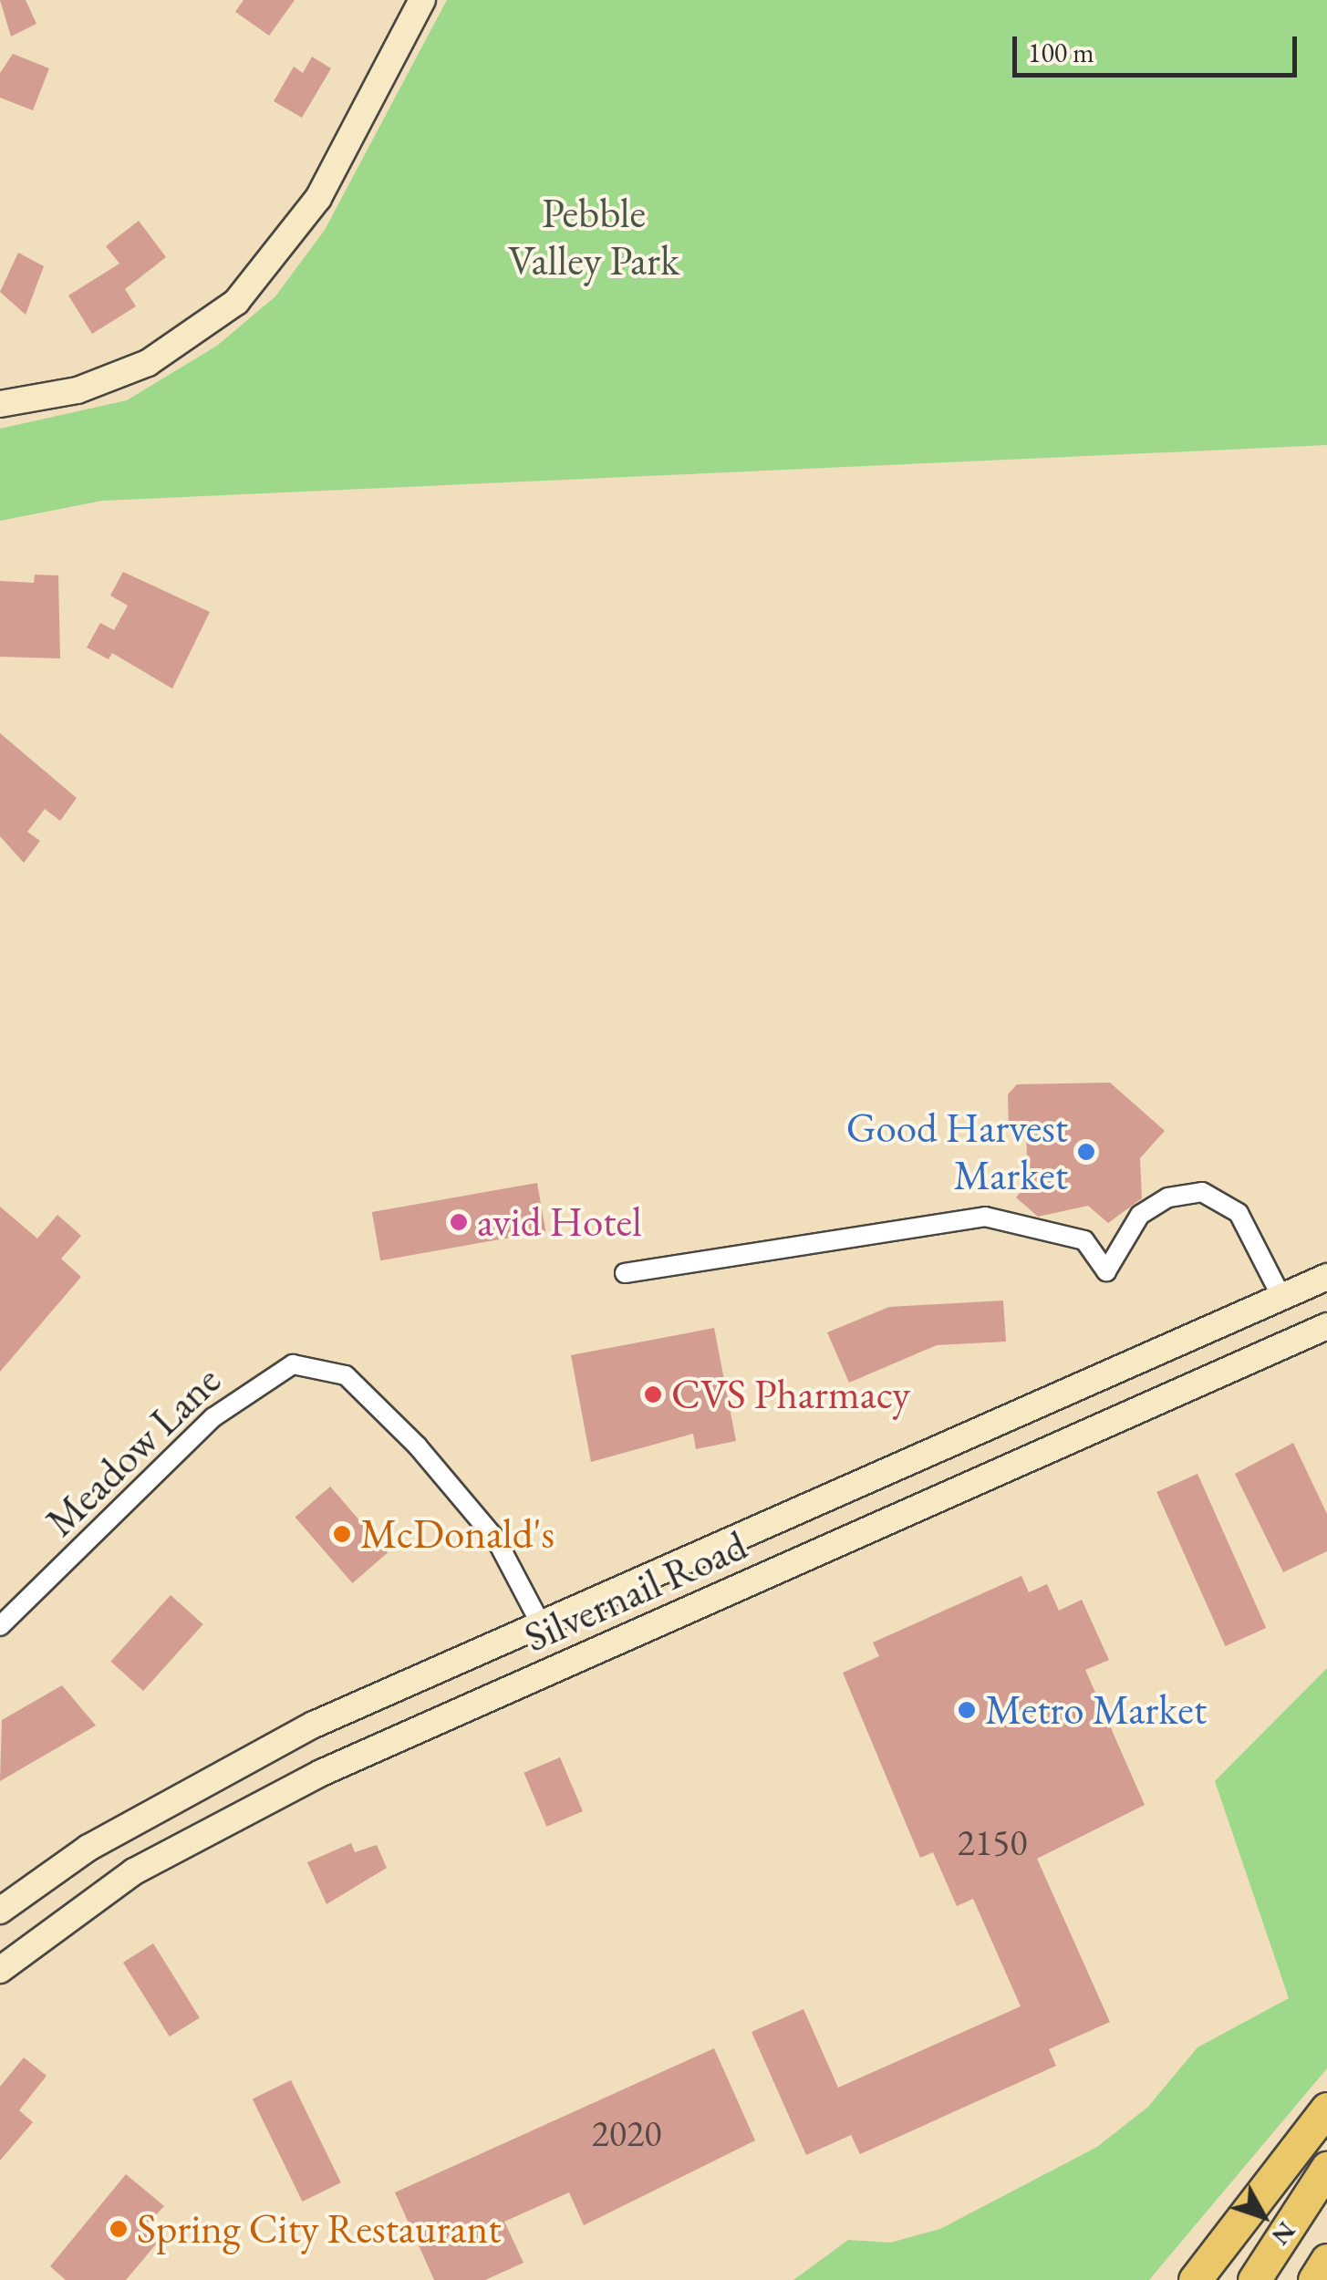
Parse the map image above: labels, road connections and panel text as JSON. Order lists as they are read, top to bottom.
{
  "streets": {
    "street": ["Meadow Lane", "Silvernail Road"]
  },
  "crossings": [
    ["Meadow Lane", "Silvernail Road"]
  ],
  "parks": ["Pebble Valley Park"],
  "places": [
    "Good Harvest Market",
    "avid Hotel",
    "CVS Pharmacy",
    "McDonald's",
    "Metro Market",
    "Spring City Restaurant"
  ],
  "house_numbers": ["2150", "2020"],
  "scale_bar": "100 m",
  "north": "bottom right"
}
